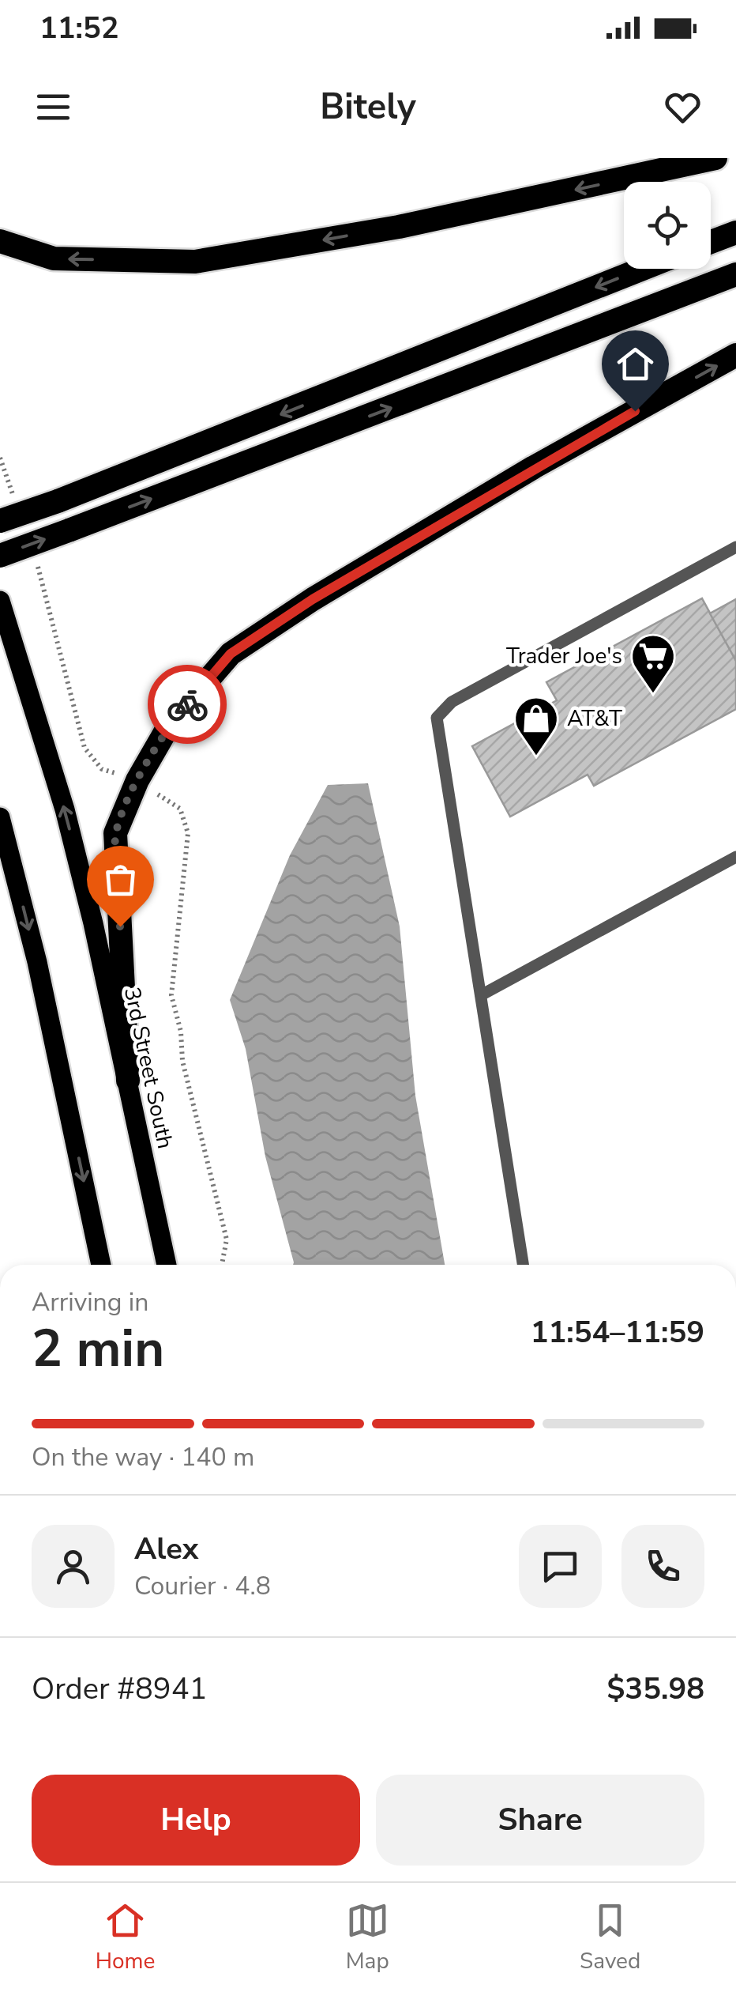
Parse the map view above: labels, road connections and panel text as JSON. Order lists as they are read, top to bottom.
{
  "streets": {
    "main road": ["3rd Street South"]
  },
  "places": {
    "supermarket": ["Trader Joe's"],
    "shop": ["AT&T"]
  },
  "page": {
    "status": "11:52",
    "header": "Bitely",
    "heading": ["2 min", "Arriving in", "11:54–11:59"],
    "panel": [
      "Alex",
      "Courier · 4.8",
      "Order #8941",
      "$35.98"
    ],
    "bar": "On the way · 140 m",
    "buttons": ["Help", "Share"],
    "tabs": ["Home", "Map", "Saved"]
  }
}
